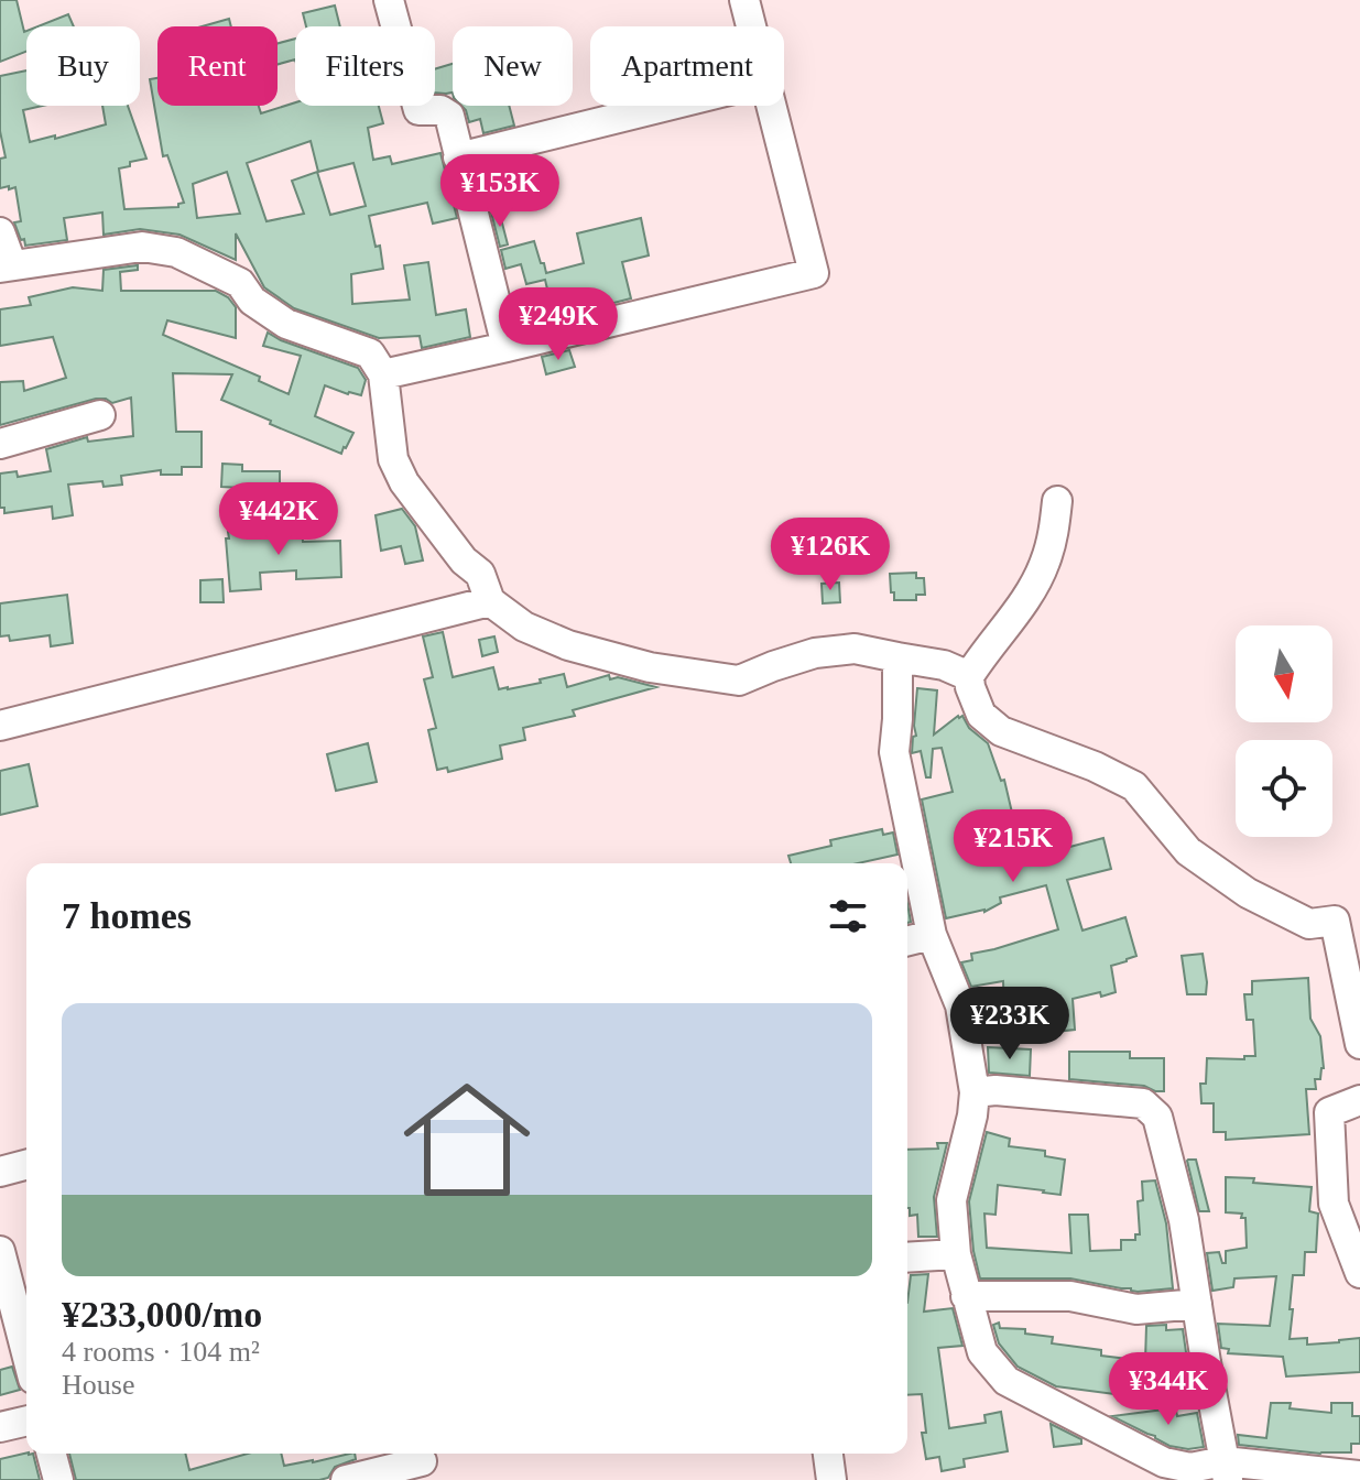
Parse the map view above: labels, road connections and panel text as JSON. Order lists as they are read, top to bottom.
{
  "north": "bottom",
  "page": {
    "chip": [
      "Buy",
      "Rent",
      "Filters",
      "New",
      "Apartment"
    ],
    "price": [
      "¥153K",
      "¥249K",
      "¥442K",
      "¥126K",
      "¥215K",
      "¥233K",
      "¥344K"
    ],
    "heading": "7 homes",
    "list": [
      {
        "name": "¥233,000/mo",
        "note": "4 rooms · 104 m² · House"
      }
    ]
  }
}
